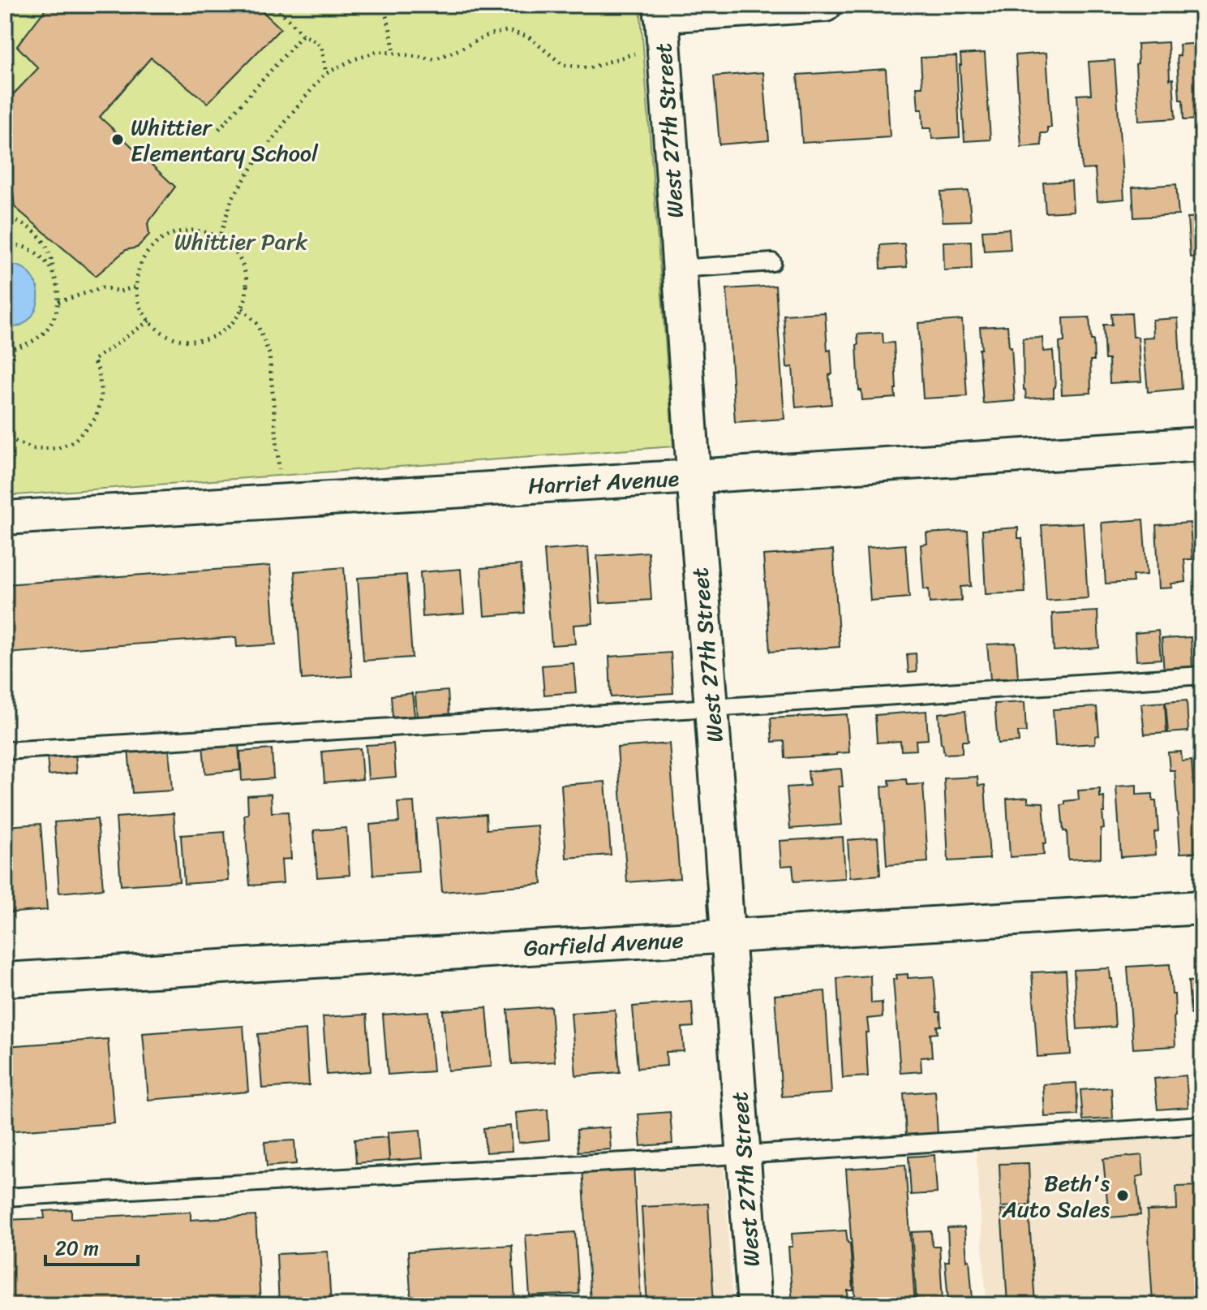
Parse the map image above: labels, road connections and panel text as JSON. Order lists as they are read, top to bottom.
{
  "streets": {
    "street": ["West 27th Street", "Harriet Avenue", "Garfield Avenue"]
  },
  "crossings": [
    ["West 27th Street", "Harriet Avenue"],
    ["West 27th Street", "Garfield Avenue"]
  ],
  "parks": ["Whittier Park"],
  "places": ["Whittier Elementary School", "Beth's Auto Sales"],
  "scale_bar": "20 m"
}
